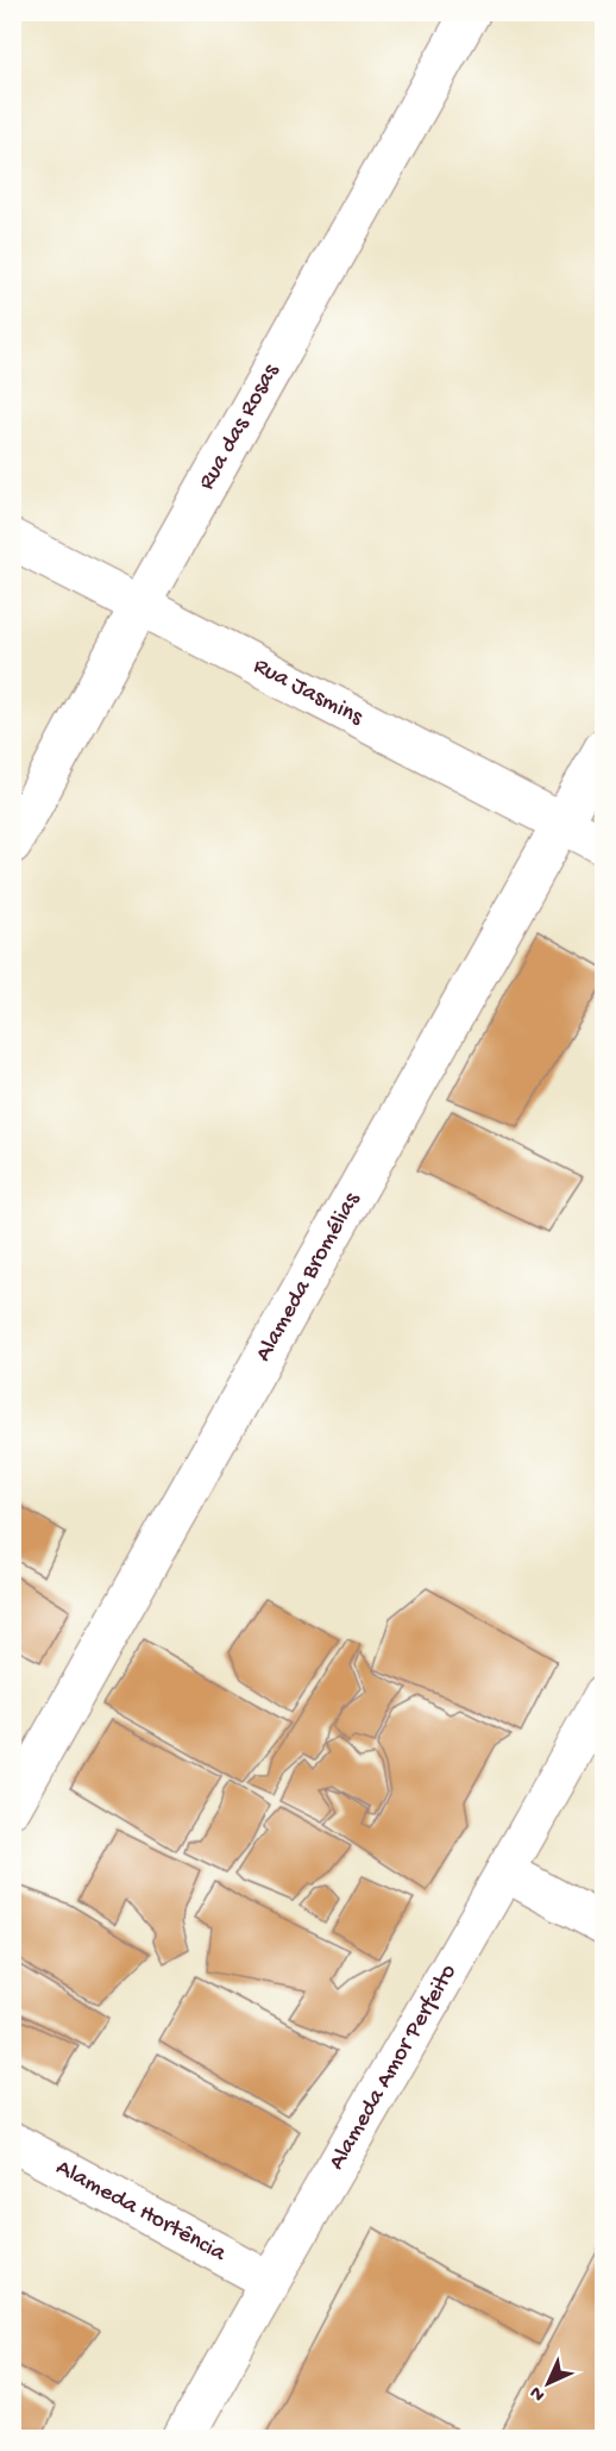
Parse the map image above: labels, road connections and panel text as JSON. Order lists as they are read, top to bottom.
{
  "streets": {
    "street": [
      "Rua das Rosas",
      "Rua Jasmins",
      "Alameda Bromélias",
      "Alameda Amor Perfeito",
      "Alameda Hortência"
    ]
  },
  "crossings": [
    ["Rua das Rosas", "Rua Jasmins"],
    ["Rua Jasmins", "Alameda Bromélias"],
    ["Alameda Amor Perfeito", "Alameda Hortência"]
  ],
  "north": "bottom left"
}
